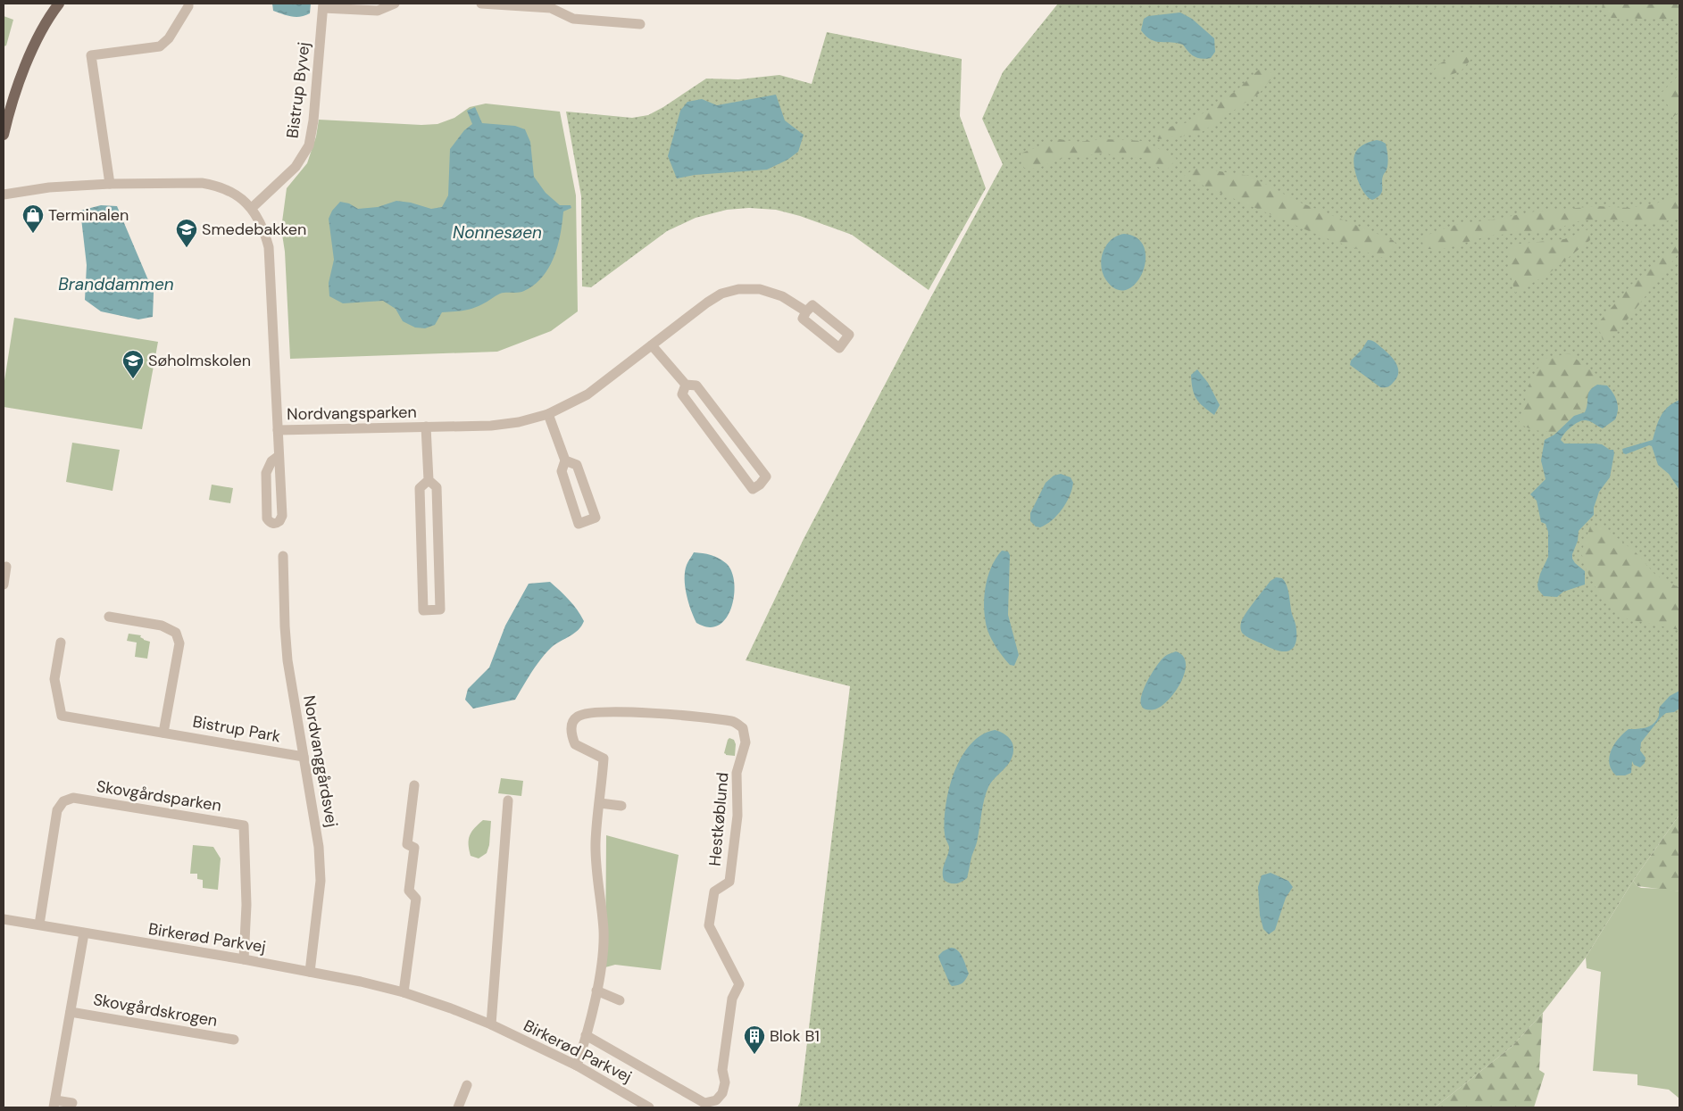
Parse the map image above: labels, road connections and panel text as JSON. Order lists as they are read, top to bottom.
{
  "streets": {
    "street": [
      "Bistrup Byvej",
      "Nordvangsparken",
      "Bistrup Park",
      "Nordvanggårdsvej",
      "Skovgårdsparken",
      "Hestkøblund",
      "Birkerød Parkvej",
      "Skovgårdskrogen"
    ]
  },
  "crossings": [
    ["Bistrup Park", "Nordvanggårdsvej"],
    ["Nordvanggårdsvej", "Birkerød Parkvej"],
    ["Skovgårdsparken", "Birkerød Parkvej"],
    ["Hestkøblund", "Birkerød Parkvej"],
    ["Birkerød Parkvej", "Skovgårdskrogen"]
  ],
  "water": ["Nonnesøen", "Branddammen"],
  "places": {
    "shop": ["Terminalen"],
    "school or university": ["Smedebakken", "Søholmskolen"],
    "building": ["Blok B1"]
  }
}
